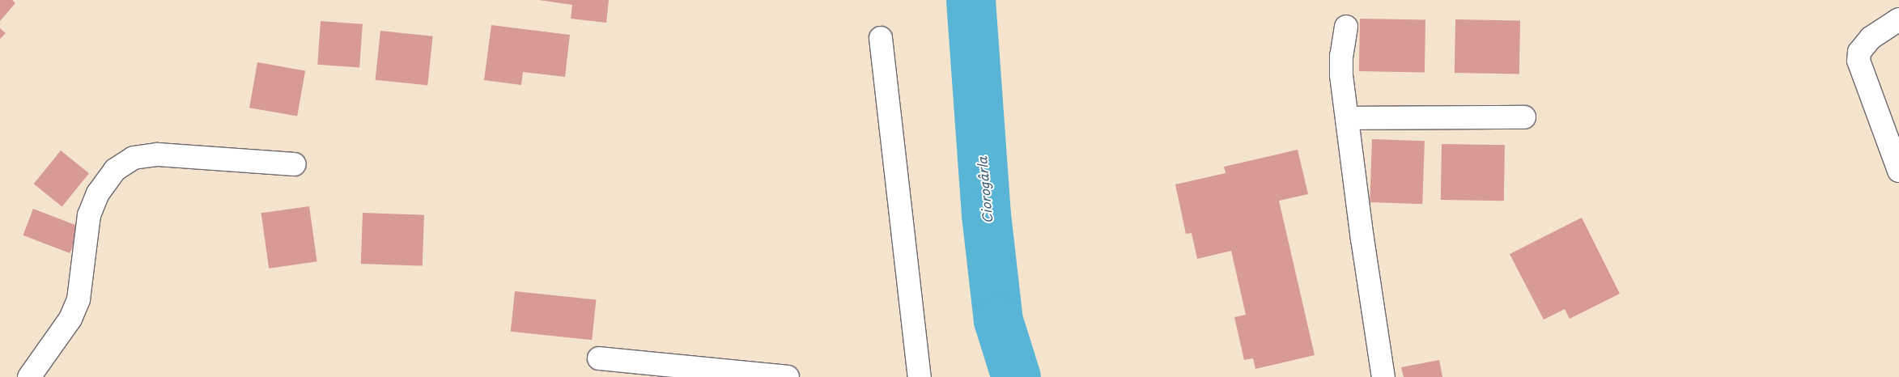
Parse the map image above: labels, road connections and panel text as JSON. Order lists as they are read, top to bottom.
{
  "water": ["Ciorogârla"]
}
